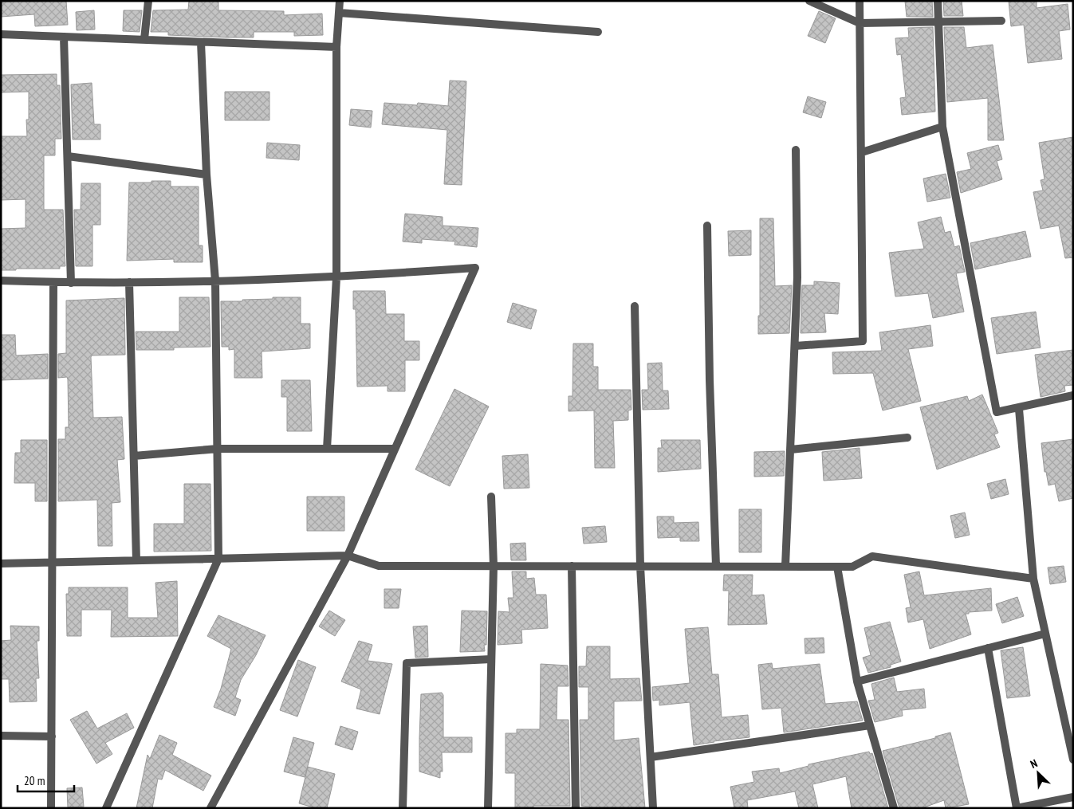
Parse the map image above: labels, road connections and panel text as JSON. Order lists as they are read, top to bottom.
{
  "scale_bar": "20 m",
  "north": "top left"
}
